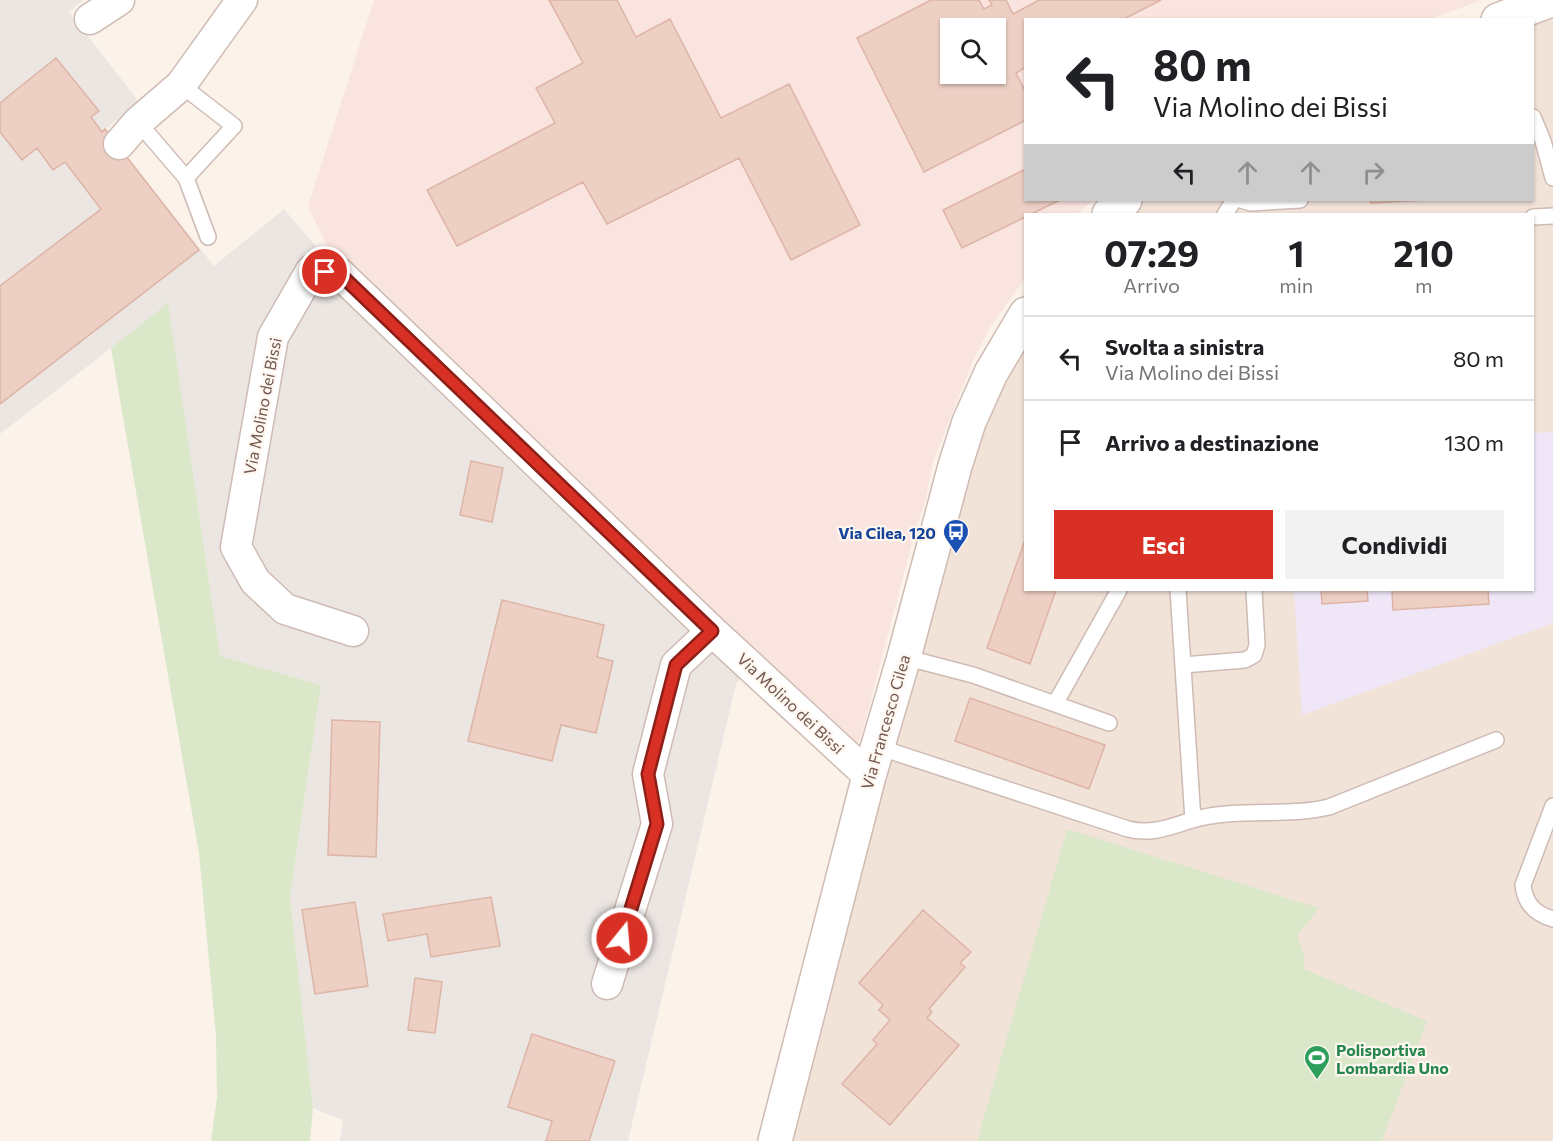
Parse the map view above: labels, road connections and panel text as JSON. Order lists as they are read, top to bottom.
{
  "streets": {
    "street": ["Via Molino dei Bissi", "Via Francesco Cilea"]
  },
  "crossings": [
    ["Via Molino dei Bissi", "Via Francesco Cilea"]
  ],
  "places": {
    "bus stop": ["Via Cilea, 120"],
    "sports": ["Polisportiva Lombardia Uno"]
  },
  "page": {
    "turn": ["80 m", "Via Molino dei Bissi"],
    "eta": [
      "07:29",
      "Arrivo",
      "1",
      "min",
      "210",
      "m"
    ],
    "list": [
      {
        "name": "Svolta a sinistra",
        "note": "Via Molino dei Bissi",
        "value": "80 m"
      },
      {
        "name": "Arrivo a destinazione",
        "value": "130 m"
      }
    ],
    "buttons": ["Esci", "Condividi"]
  }
}
